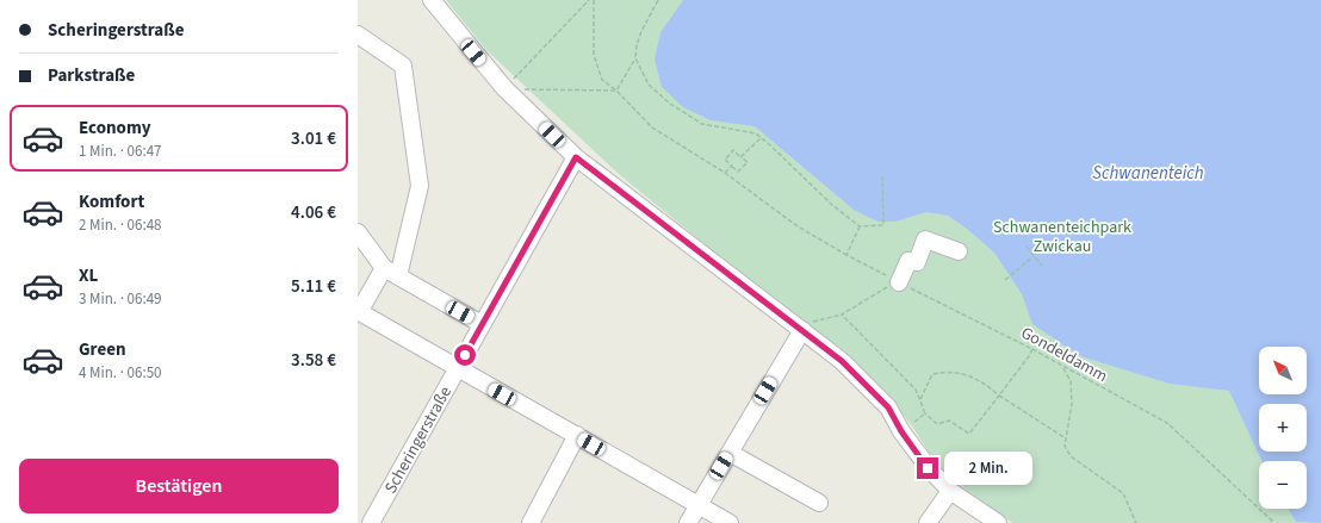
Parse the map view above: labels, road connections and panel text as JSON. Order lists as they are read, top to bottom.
{
  "streets": {
    "street": ["Scheringerstraße"],
    "path": ["Gondeldamm"]
  },
  "water": ["Schwanenteich"],
  "parks": ["Schwanenteichpark Zwickau"],
  "north": "top left",
  "page": {
    "banner": ["Scheringerstraße", "Parkstraße"],
    "list": [
      {
        "name": "Economy",
        "note": "1 Min. · 06:47",
        "value": "3.01 €"
      },
      {
        "name": "Komfort",
        "note": "2 Min. · 06:48",
        "value": "4.06 €"
      },
      {
        "name": "XL",
        "note": "3 Min. · 06:49",
        "value": "5.11 €"
      },
      {
        "name": "Green",
        "note": "4 Min. · 06:50",
        "value": "3.58 €"
      }
    ],
    "map_buttons": ["+", "−"],
    "buttons": "Bestätigen",
    "bubble": "2 Min."
  }
}
